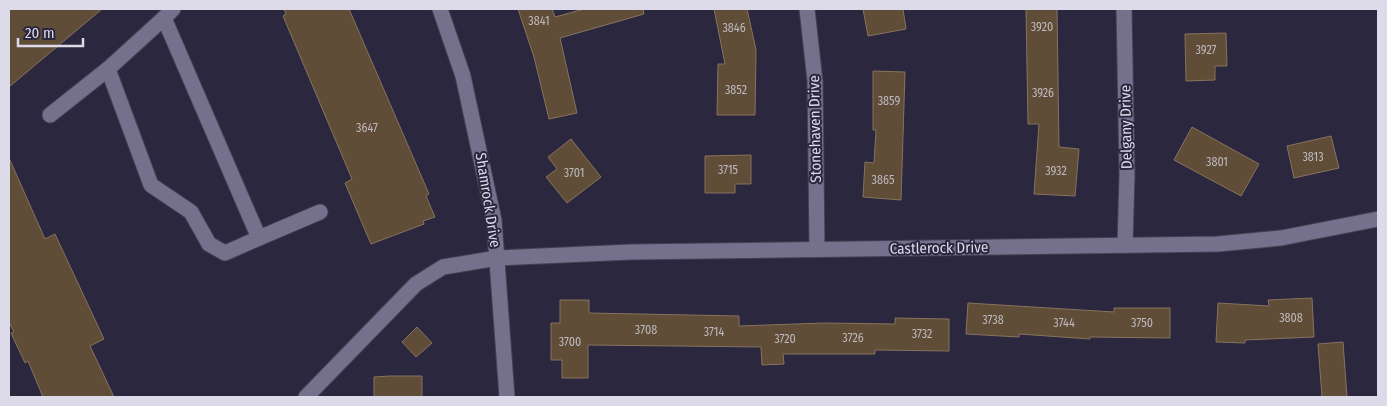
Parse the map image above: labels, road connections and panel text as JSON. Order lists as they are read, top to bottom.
{
  "streets": {
    "street": [
      "Delgany Drive",
      "Stonehaven Drive",
      "Shamrock Drive",
      "Castlerock Drive"
    ]
  },
  "crossings": [
    ["Delgany Drive", "Castlerock Drive"],
    ["Stonehaven Drive", "Castlerock Drive"],
    ["Shamrock Drive", "Castlerock Drive"]
  ],
  "house_numbers": [
    "3841",
    "3920",
    "3846",
    "3927",
    "3852",
    "3926",
    "3859",
    "3647",
    "3813",
    "3801",
    "3715",
    "3932",
    "3701",
    "3865",
    "3808",
    "3738",
    "3744",
    "3750",
    "3708",
    "3714",
    "3732",
    "3726",
    "3720",
    "3700"
  ],
  "scale_bar": "20 m"
}
